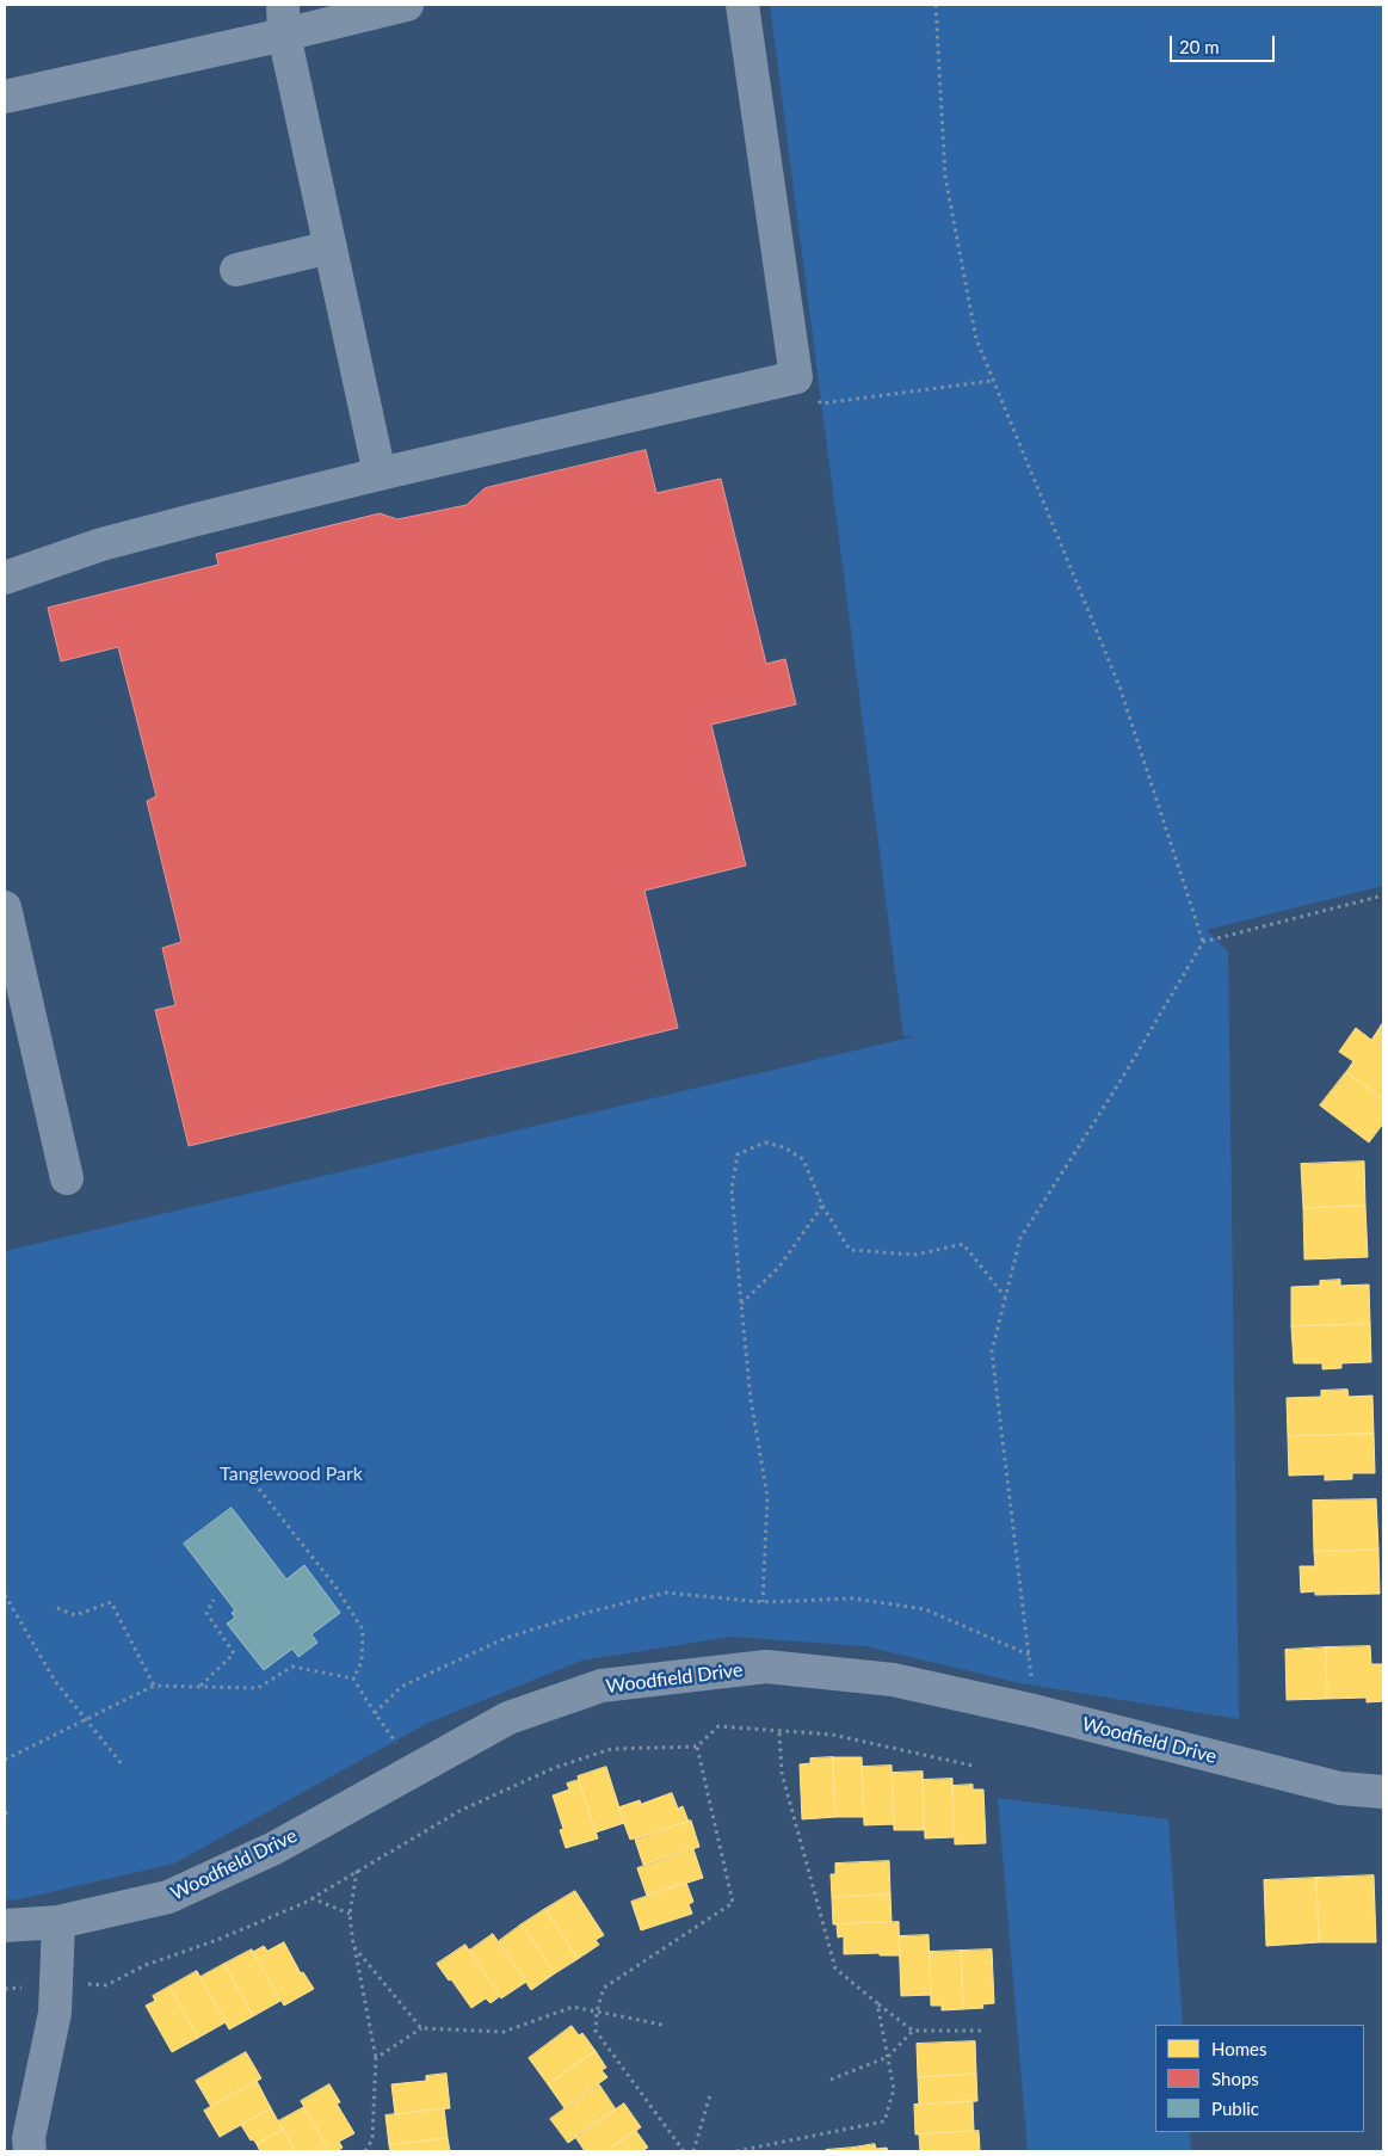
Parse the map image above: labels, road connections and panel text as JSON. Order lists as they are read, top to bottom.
{
  "streets": {
    "street": ["Woodfield Drive"]
  },
  "parks": ["Tanglewood Park"],
  "legend": ["Homes", "Shops", "Public"],
  "scale_bar": "20 m"
}
